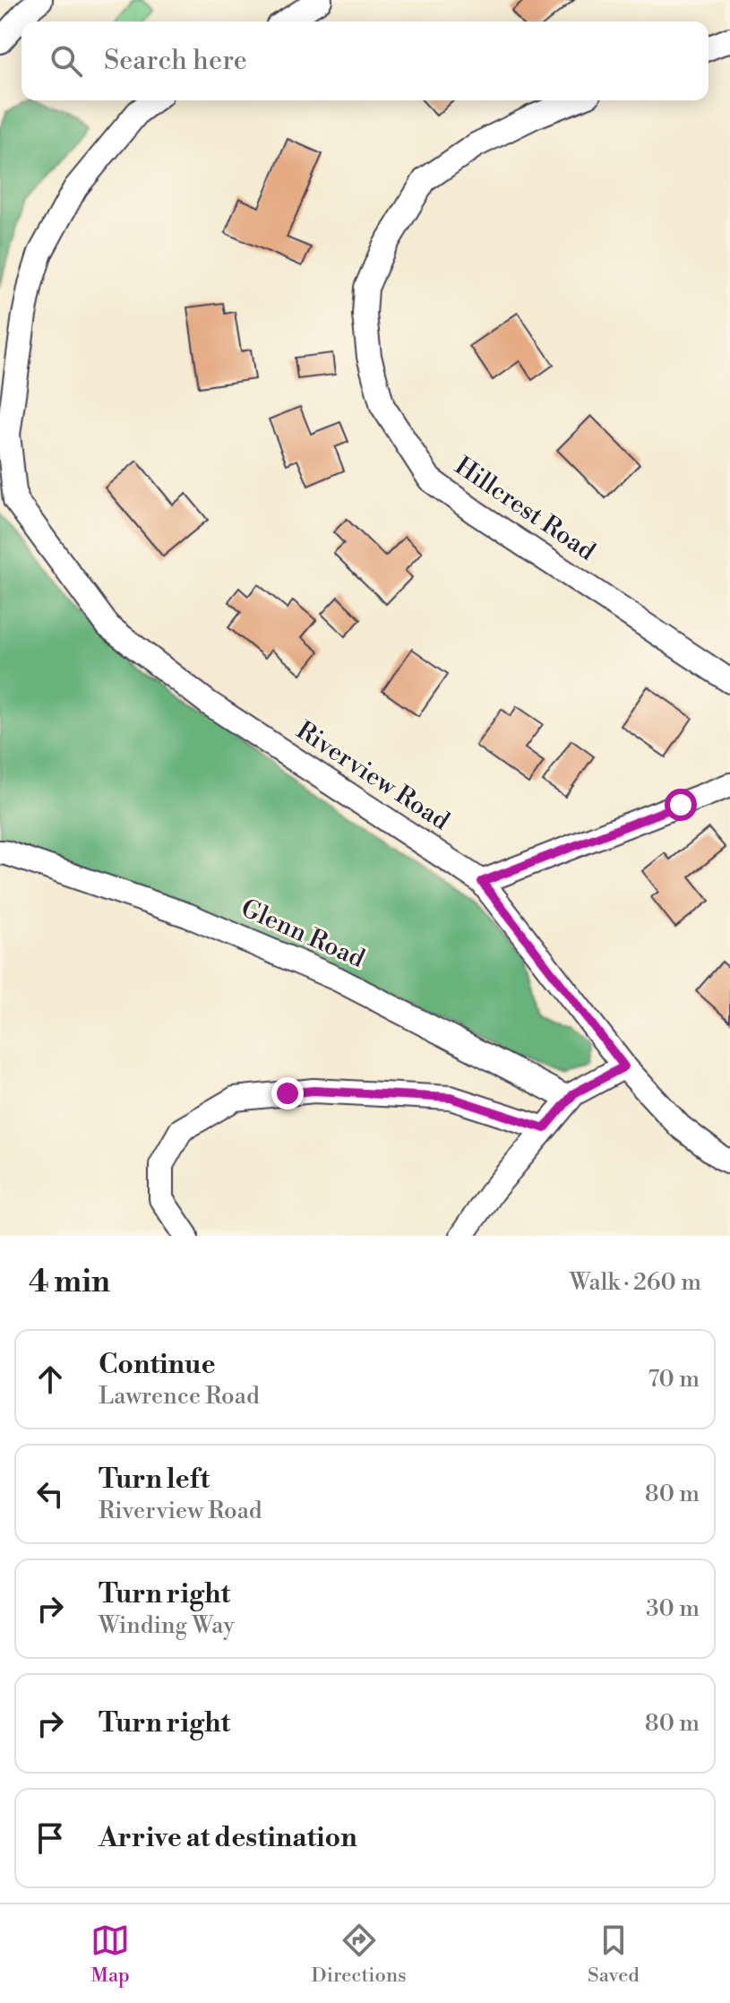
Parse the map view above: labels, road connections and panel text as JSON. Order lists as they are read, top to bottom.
{
  "streets": {
    "street": ["Hillcrest Road", "Riverview Road", "Glenn Road"]
  },
  "page": {
    "search": "Search here",
    "heading": ["4 min", "Walk · 260 m"],
    "list": [
      ["Continue", "Lawrence Road", "70 m"],
      ["Turn left", "Riverview Road", "80 m"],
      ["Turn right", "Winding Way", "30 m"],
      ["Turn right", "80 m"],
      "Arrive at destination"
    ],
    "nav": ["Map", "Directions", "Saved"]
  }
}
